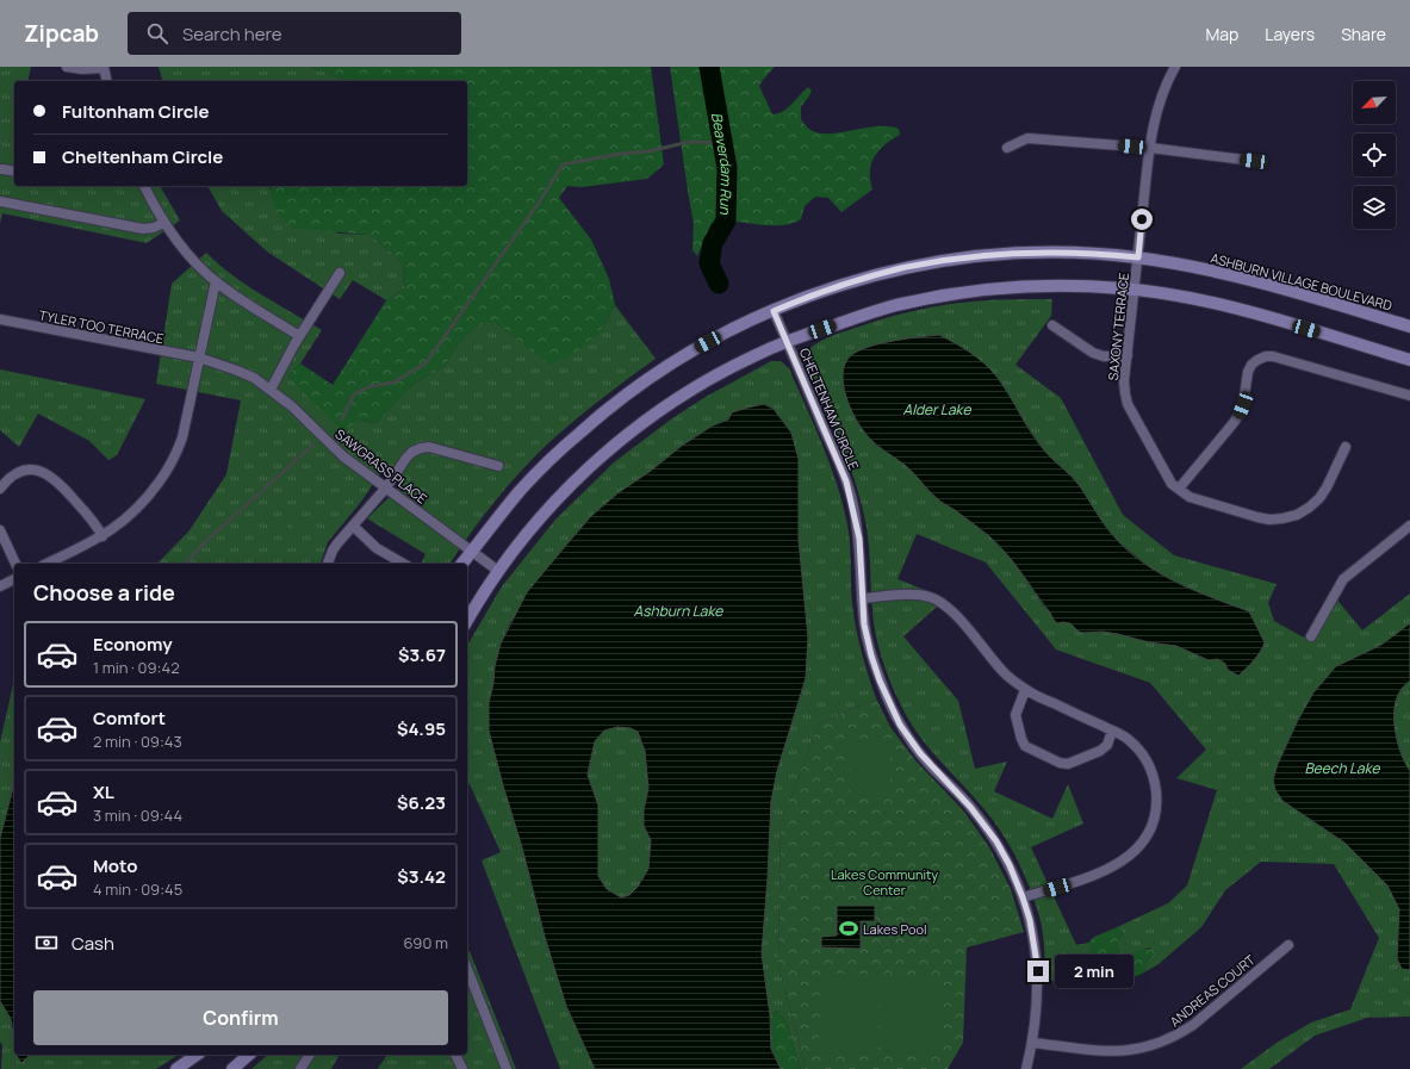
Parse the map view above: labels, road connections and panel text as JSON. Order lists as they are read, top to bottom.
{
  "streets": {
    "main road": ["ASHBURN VILLAGE BOULEVARD"],
    "street": [
      "TYLER TOO TERRACE",
      "SAXONY TERRACE",
      "CHELTENHAM CIRCLE",
      "SAWGRASS PLACE",
      "ANDREAS COURT"
    ]
  },
  "crossings": [
    ["ASHBURN VILLAGE BOULEVARD", "SAXONY TERRACE"],
    ["ASHBURN VILLAGE BOULEVARD", "CHELTENHAM CIRCLE"],
    ["ASHBURN VILLAGE BOULEVARD", "SAWGRASS PLACE"],
    ["TYLER TOO TERRACE", "SAWGRASS PLACE"],
    ["CHELTENHAM CIRCLE", "ANDREAS COURT"]
  ],
  "water": [
    "Beaverdam Run",
    "Alder Lake",
    "Ashburn Lake",
    "Beech Lake"
  ],
  "parks": ["Lakes Community Center"],
  "places": {
    "sports": ["Lakes Pool"]
  },
  "north": "bottom left",
  "page": {
    "header": "Zipcab",
    "search": "Search here",
    "nav": ["Map", "Layers", "Share"],
    "banner": ["Fultonham Circle", "Cheltenham Circle"],
    "heading": "Choose a ride",
    "list": [
      {
        "name": "Economy",
        "note": "1 min · 09:42",
        "value": "$3.67"
      },
      {
        "name": "Comfort",
        "note": "2 min · 09:43",
        "value": "$4.95"
      },
      {
        "name": "XL",
        "note": "3 min · 09:44",
        "value": "$6.23"
      },
      {
        "name": "Moto",
        "note": "4 min · 09:45",
        "value": "$3.42"
      }
    ],
    "pay": ["Cash", "690 m"],
    "bubble": "2 min",
    "buttons": "Confirm"
  }
}
